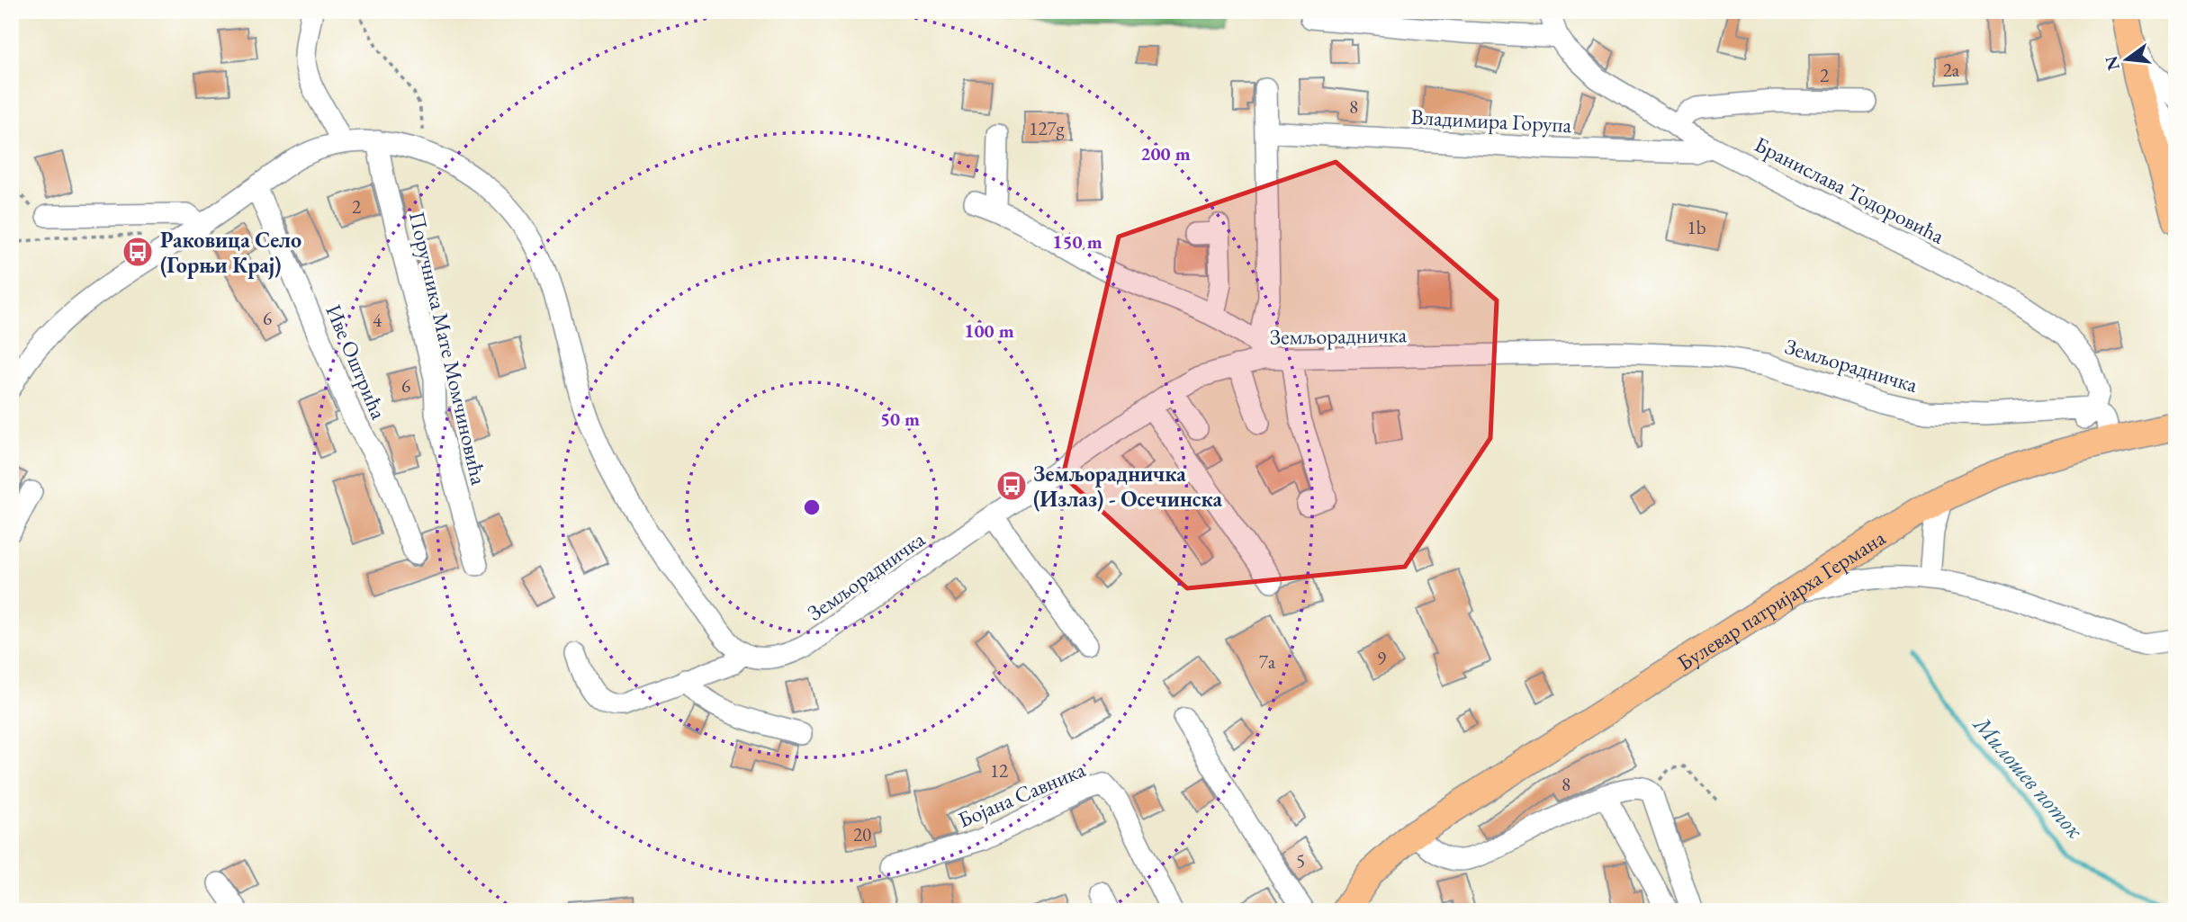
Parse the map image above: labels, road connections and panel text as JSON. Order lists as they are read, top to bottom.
{
  "streets": {
    "main road": ["Булевар патријарха Германа"],
    "street": [
      "Владимира Горупа",
      "Бранислава Тодоровића",
      "Земљорадничка",
      "Поручника Мате Момчиновића",
      "Иве Оштрића",
      "Бојана Савника"
    ]
  },
  "crossings": [
    ["Владимира Горупа", "Бранислава Тодоровића"],
    ["Бранислава Тодоровића", "Земљорадничка"],
    ["Бранислава Тодоровића", "Булевар патријарха Германа"],
    ["Земљорадничка", "Булевар патријарха Германа"]
  ],
  "water": ["Милошев поток"],
  "places": {
    "bus stop": ["Раковица Село (Горњи Крај)", "Земљорадничка (Излаз) - Осечинска"]
  },
  "house_numbers": [
    "2a",
    "2",
    "8",
    "127g",
    "2",
    "1b",
    "6",
    "4",
    "6",
    "9",
    "7a",
    "12",
    "8",
    "20",
    "5"
  ],
  "north": "left",
  "rings": [
    "200 m",
    "150 m",
    "100 m",
    "50 m"
  ]
}
